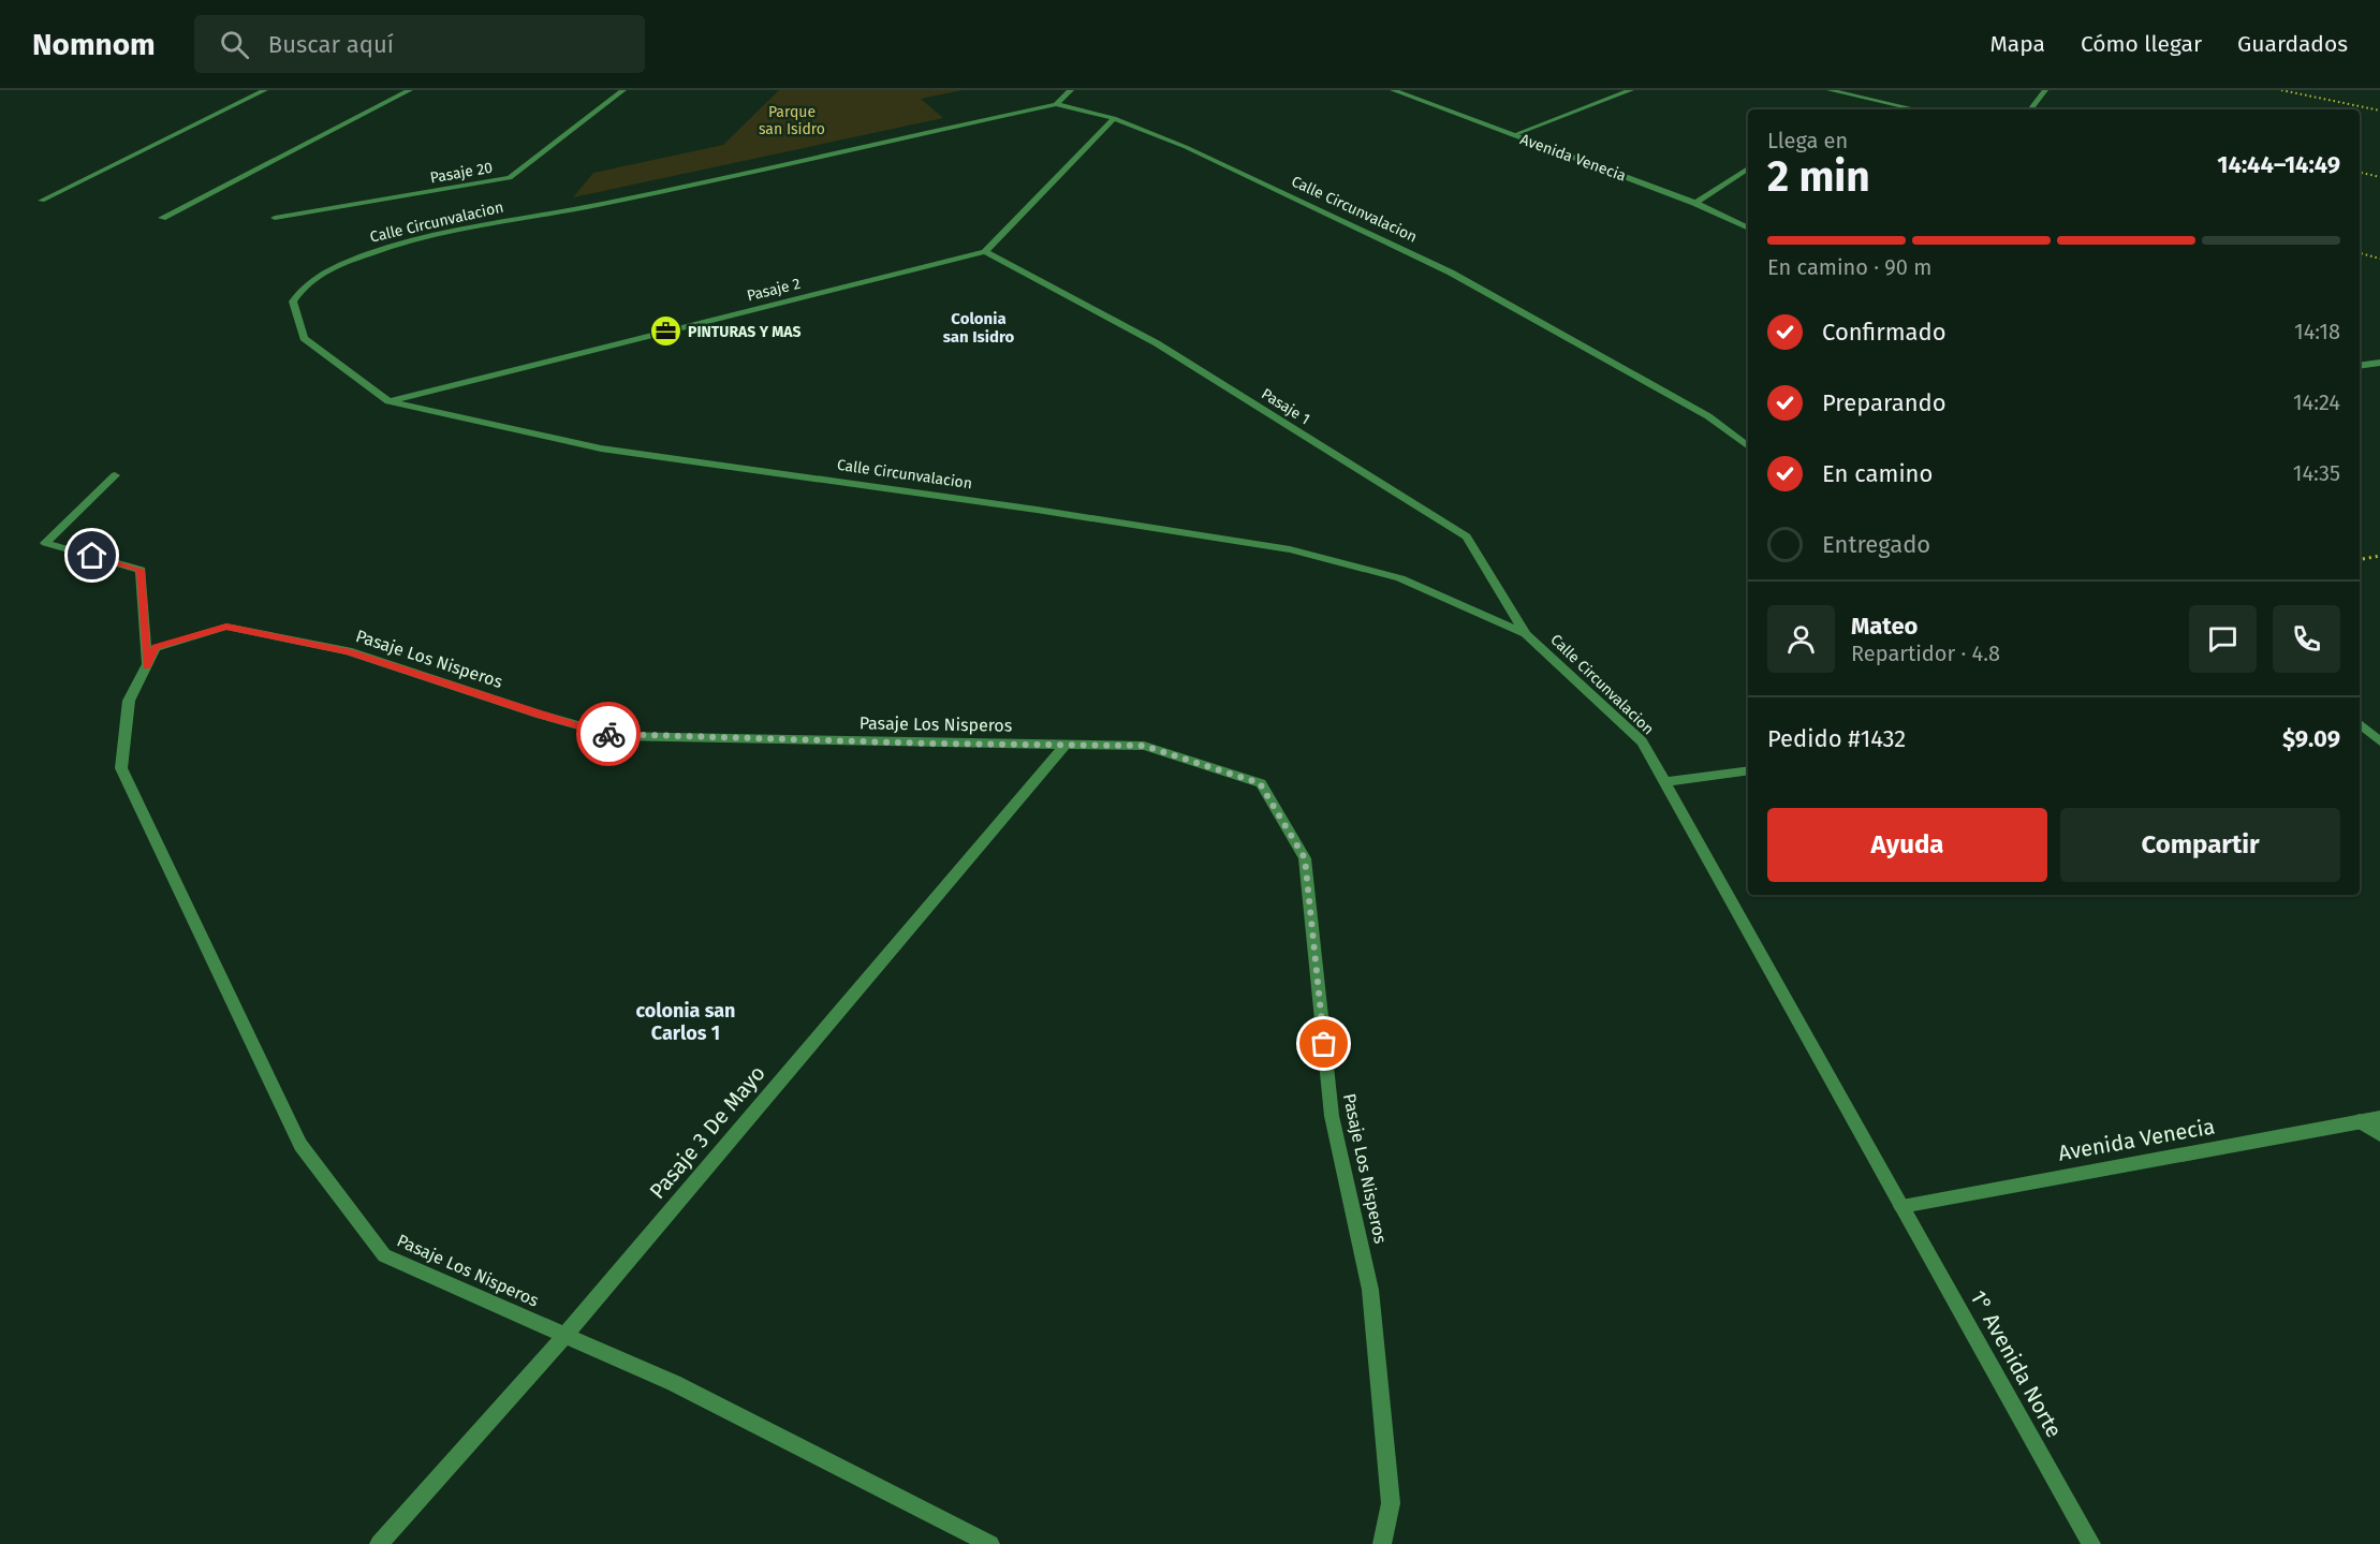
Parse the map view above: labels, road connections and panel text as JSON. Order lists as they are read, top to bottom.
{
  "streets": {
    "street": [
      "Avenida Venecia",
      "Pasaje 20",
      "Calle Circunvalacion",
      "Pasaje 2",
      "Pasaje 1",
      "Pasaje Los Nisperos",
      "Pasaje 3 De Mayo",
      "1° Avenida Norte"
    ]
  },
  "crossings": [
    ["Avenida Venecia", "Calle Circunvalacion"],
    ["Avenida Venecia", "1° Avenida Norte"],
    ["Calle Circunvalacion", "Pasaje 2"],
    ["Calle Circunvalacion", "Pasaje 1"],
    ["Calle Circunvalacion", "1° Avenida Norte"],
    ["Pasaje 2", "Pasaje 1"],
    ["Pasaje Los Nisperos", "Pasaje 3 De Mayo"]
  ],
  "districts": ["Colonia san Isidro", "colonia san Carlos 1"],
  "parks": ["Parque san Isidro"],
  "places": {
    "office": ["PINTURAS Y MAS"]
  },
  "page": {
    "header": "Nomnom",
    "search": "Buscar aquí",
    "nav": ["Mapa", "Cómo llegar", "Guardados"],
    "heading": ["2 min", "Llega en", "14:44–14:49"],
    "panel": [
      "Mateo",
      "Repartidor · 4.8",
      "Pedido #1432",
      "$9.09"
    ],
    "bar": "En camino · 90 m",
    "list": [
      ["Confirmado", "14:18"],
      ["Preparando", "14:24"],
      ["En camino", "14:35"],
      "Entregado"
    ],
    "buttons": ["Ayuda", "Compartir"]
  }
}
